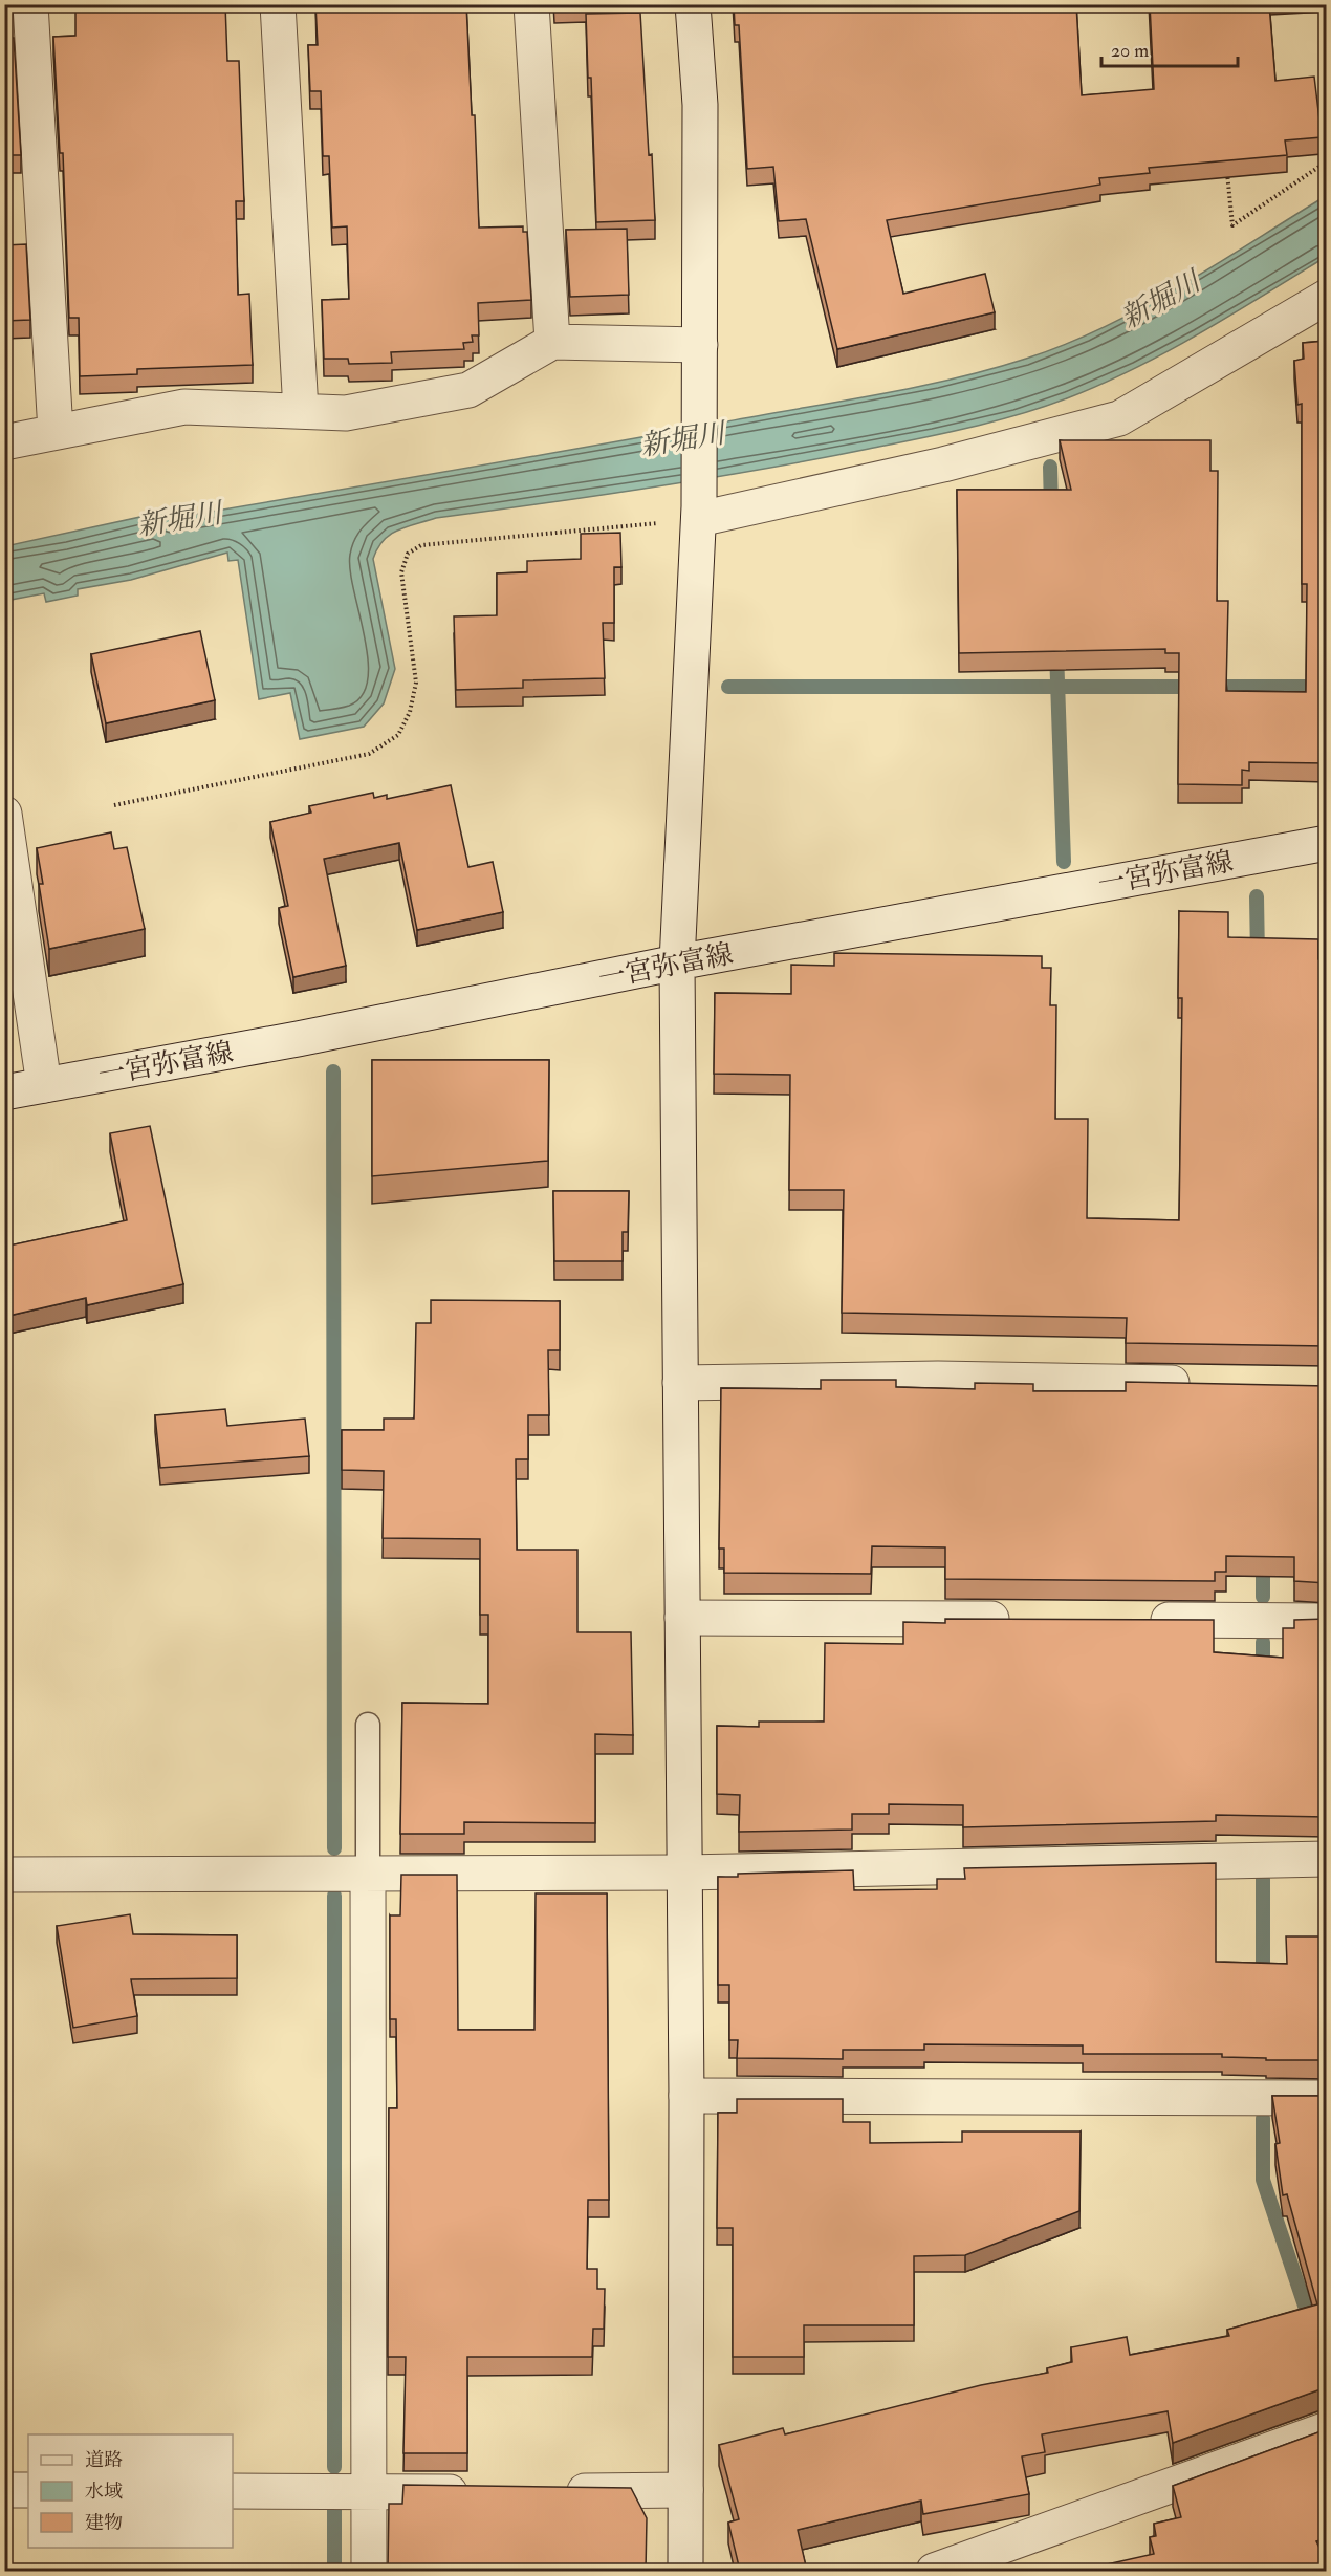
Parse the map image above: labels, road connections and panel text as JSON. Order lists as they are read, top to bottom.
{
  "streets": {
    "street": ["一宮弥富線"]
  },
  "water": ["新堀川"],
  "legend": ["道路", "水域", "建物"],
  "scale_bar": "20 m"
}
